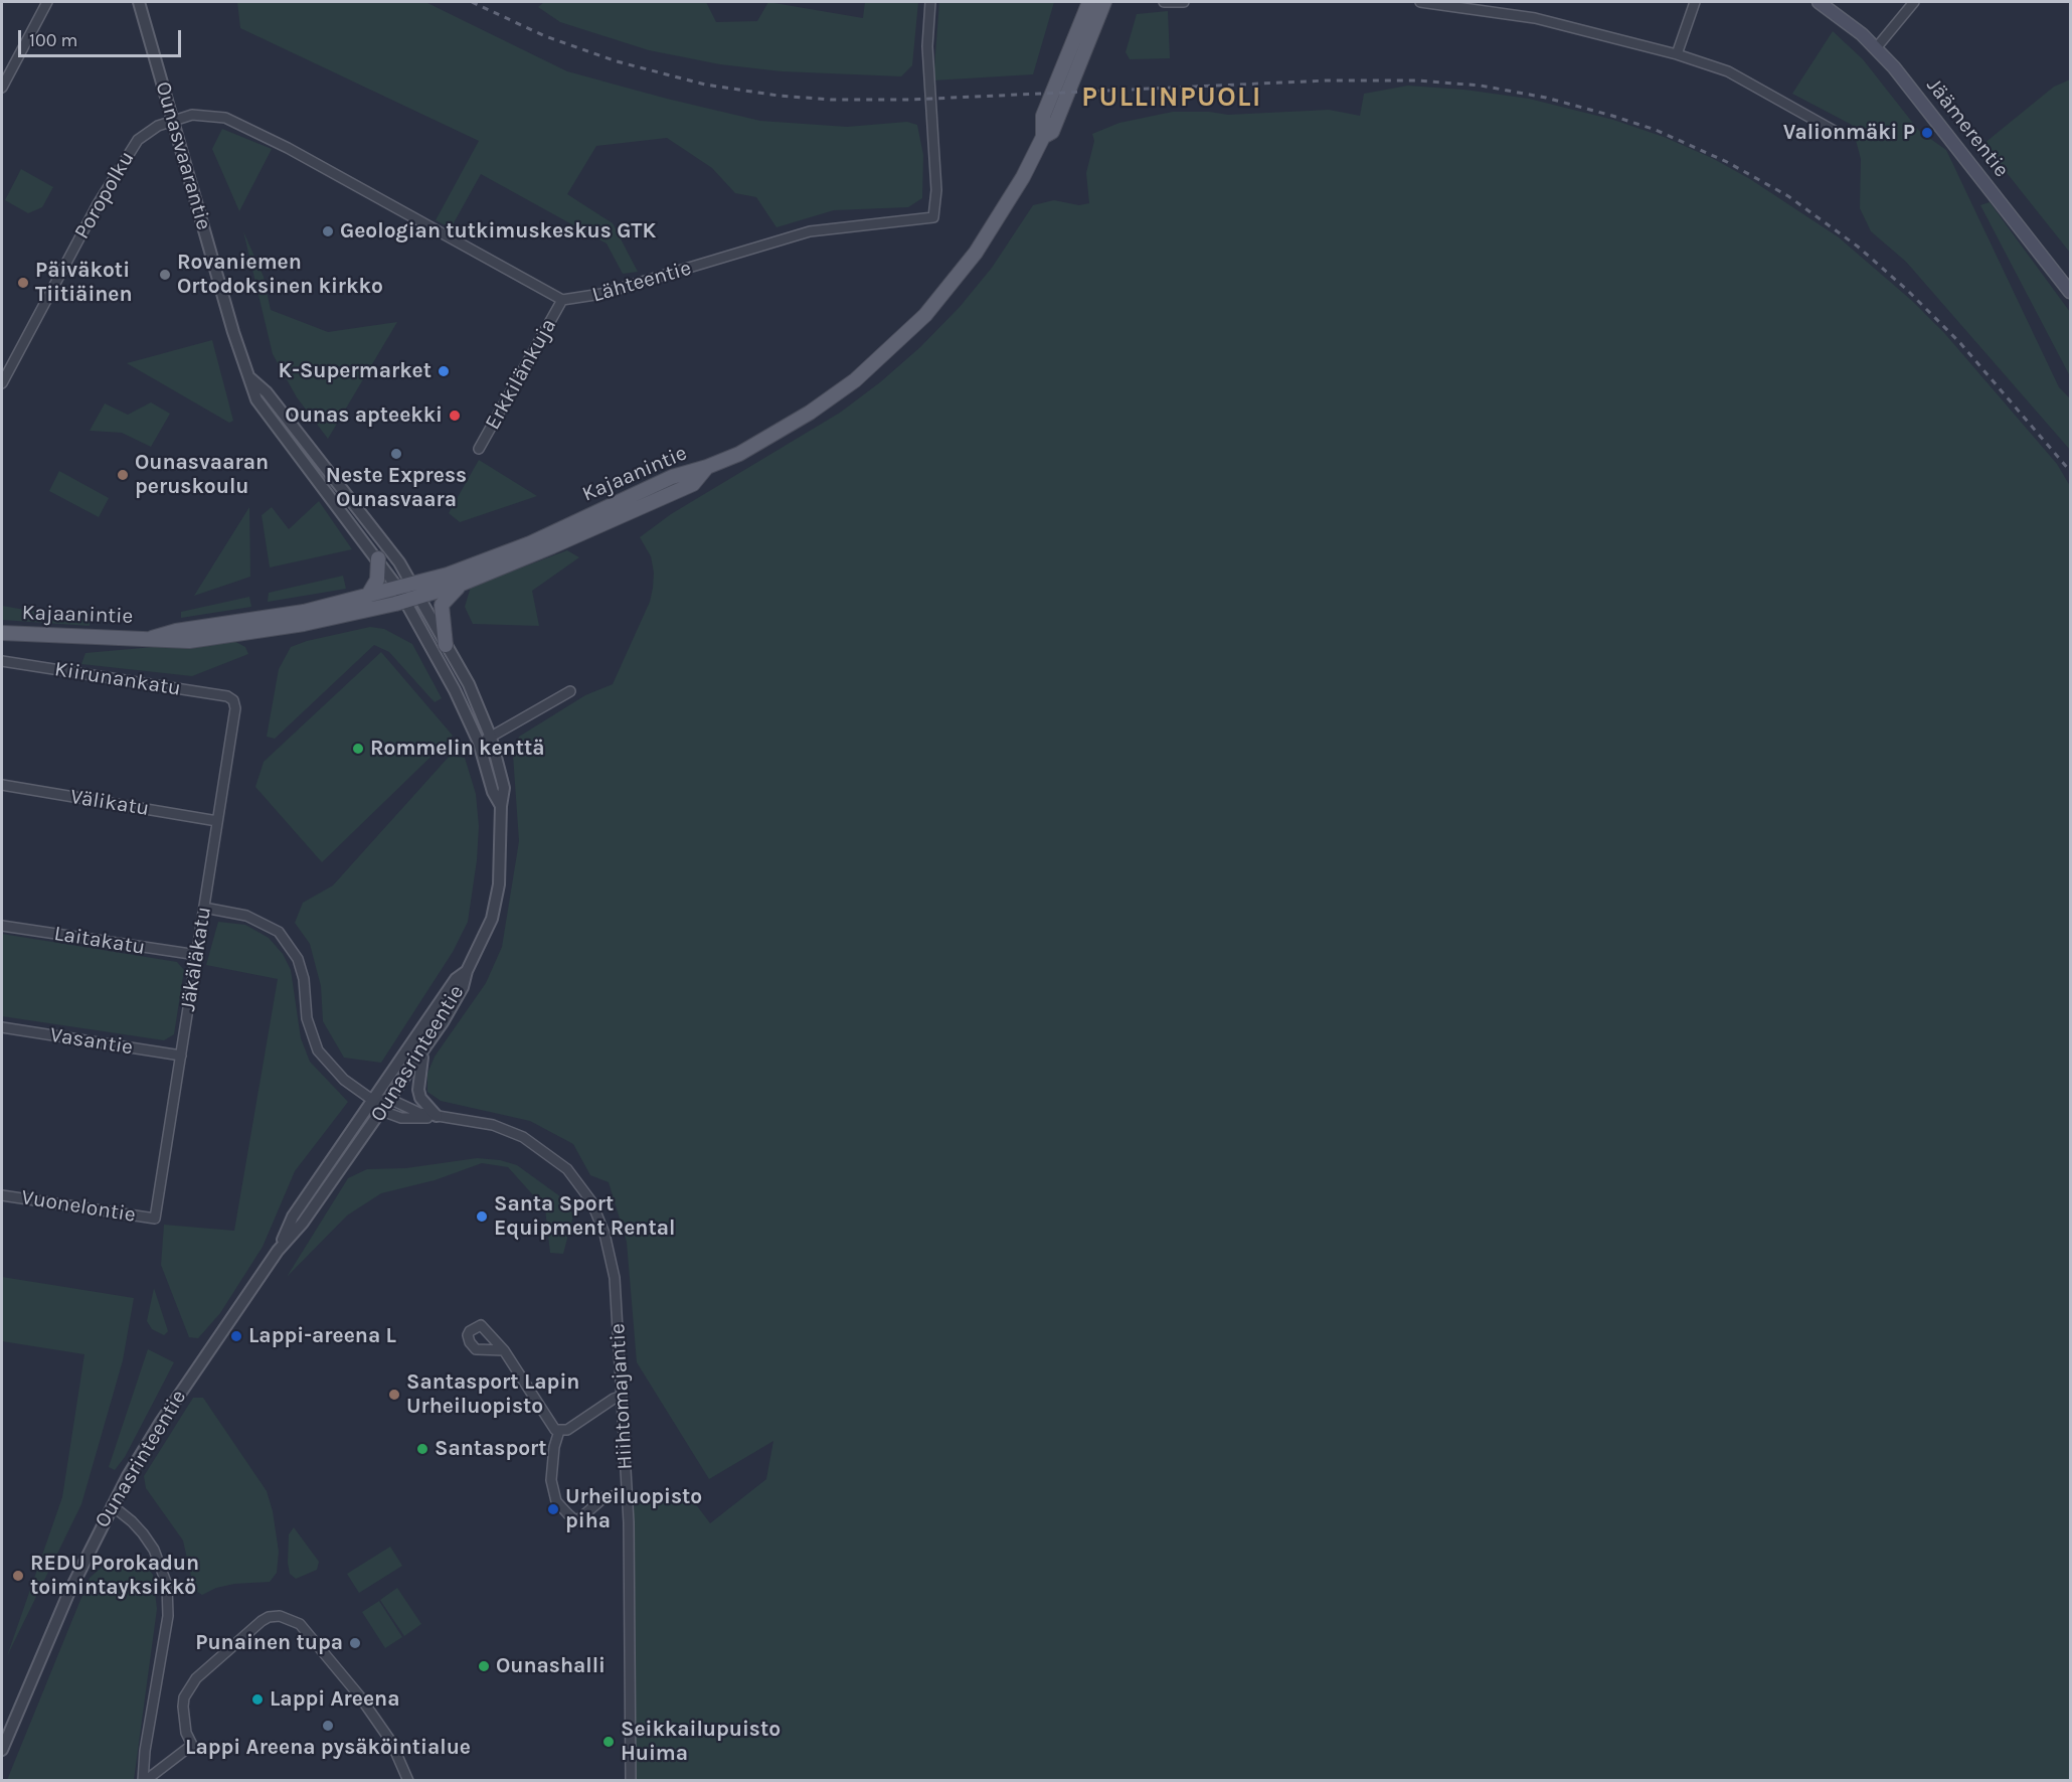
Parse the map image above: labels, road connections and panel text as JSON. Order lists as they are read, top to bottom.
{
  "streets": {
    "main road": ["Jäämerentie", "Kajaanintie"],
    "street": [
      "Ounasvaarantie",
      "Poropolku",
      "Lähteentie",
      "Erkkilänkuja",
      "Kiirunankatu",
      "Välikatu",
      "Laitakatu",
      "Jäkäläkatu",
      "Vasantie",
      "Ounasrinteentie",
      "Vuonelontie",
      "Hiihtomajantie"
    ]
  },
  "crossings": [
    ["Ounasvaarantie", "Poropolku"],
    ["Ounasvaarantie", "Lähteentie"],
    ["Ounasvaarantie", "Kajaanintie"],
    ["Ounasvaarantie", "Ounasrinteentie"],
    ["Poropolku", "Lähteentie"],
    ["Lähteentie", "Erkkilänkuja"],
    ["Kajaanintie", "Ounasrinteentie"],
    ["Kiirunankatu", "Jäkäläkatu"],
    ["Välikatu", "Jäkäläkatu"],
    ["Laitakatu", "Jäkäläkatu"],
    ["Jäkäläkatu", "Vasantie"],
    ["Jäkäläkatu", "Vuonelontie"],
    ["Jäkäläkatu", "Hiihtomajantie"],
    ["Ounasrinteentie", "Hiihtomajantie"]
  ],
  "districts": ["PULLINPUOLI"],
  "places": [
    "Valionmäki P",
    "Geologian tutkimuskeskus GTK",
    "Rovaniemen Ortodoksinen kirkko",
    "Päiväkoti Tiitiäinen",
    "K-Supermarket",
    "Ounas apteekki",
    "Neste Express Ounasvaara",
    "Ounasvaaran peruskoulu",
    "Rommelin kenttä",
    "Santa Sport Equipment Rental",
    "Lappi-areena L",
    "Santasport Lapin Urheiluopisto",
    "Santasport",
    "Urheiluopisto piha",
    "REDU Porokadun toimintayksikkö",
    "Punainen tupa",
    "Ounashalli",
    "Lappi Areena",
    "Lappi Areena pysäköintialue",
    "Seikkailupuisto Huima"
  ],
  "scale_bar": "100 m"
}
